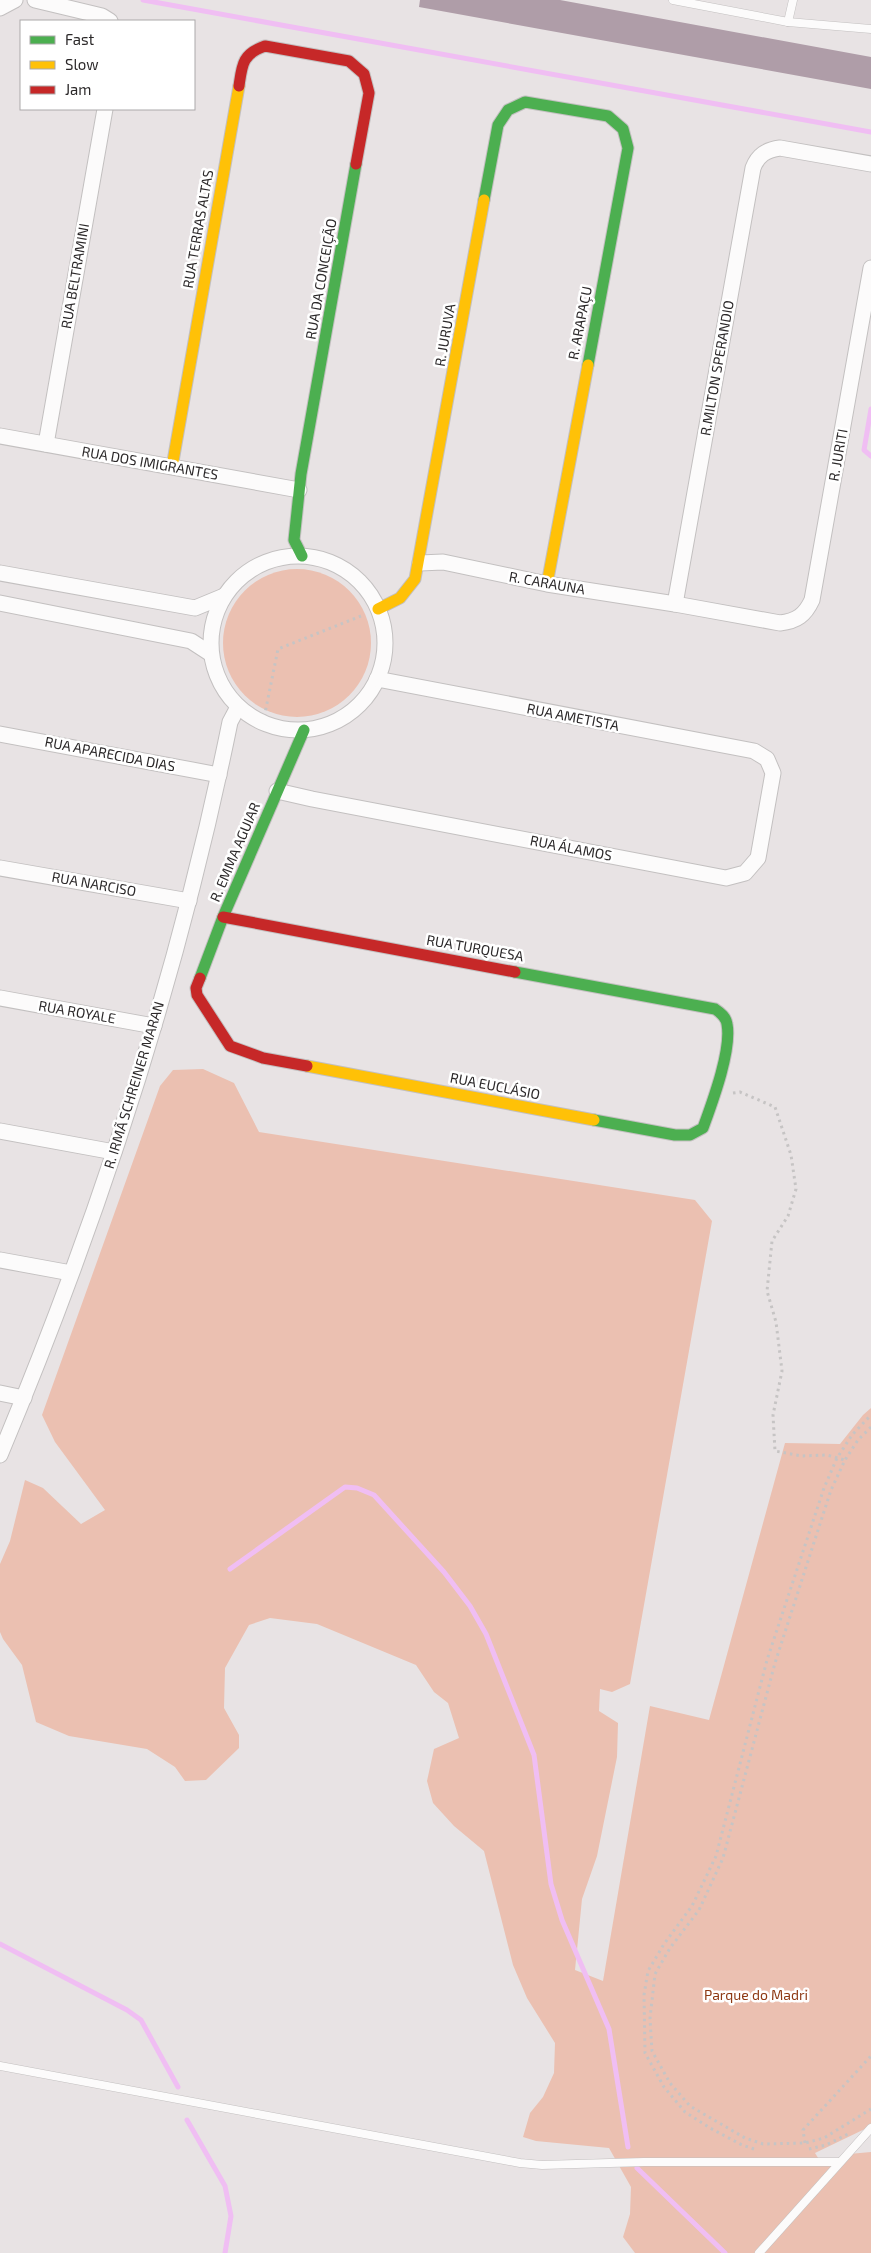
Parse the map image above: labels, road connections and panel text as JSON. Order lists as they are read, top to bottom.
{
  "streets": {
    "street": [
      "RUA TERRAS ALTAS",
      "RUA BELTRAMINI",
      "RUA DA CONCEIÇÃO",
      "R. ARAPAÇU",
      "R. JURUVA",
      "R.MILTON SPERANDIO",
      "R. JURITI",
      "RUA DOS IMIGRANTES",
      "R. CARAUNA",
      "RUA AMETISTA",
      "RUA APARECIDA DIAS",
      "RUA ÁLAMOS",
      "R. EMMA AGUIAR",
      "RUA NARCISO",
      "RUA TURQUESA",
      "RUA ROYALE",
      "R. IRMÃ SCHREINER MARAN",
      "RUA EUCLÁSIO"
    ]
  },
  "crossings": [
    ["RUA TERRAS ALTAS", "RUA DA CONCEIÇÃO"],
    ["RUA TERRAS ALTAS", "RUA DOS IMIGRANTES"],
    ["RUA BELTRAMINI", "RUA DOS IMIGRANTES"],
    ["RUA DA CONCEIÇÃO", "RUA DOS IMIGRANTES"],
    ["R. ARAPAÇU", "R. JURUVA"],
    ["R. ARAPAÇU", "R. CARAUNA"],
    ["R. JURUVA", "R. CARAUNA"],
    ["R.MILTON SPERANDIO", "R. CARAUNA"],
    ["R. JURITI", "R. CARAUNA"],
    ["RUA AMETISTA", "RUA ÁLAMOS"],
    ["RUA APARECIDA DIAS", "R. IRMÃ SCHREINER MARAN"],
    ["RUA ÁLAMOS", "R. EMMA AGUIAR"],
    ["R. EMMA AGUIAR", "RUA TURQUESA"],
    ["R. EMMA AGUIAR", "RUA EUCLÁSIO"],
    ["RUA NARCISO", "R. IRMÃ SCHREINER MARAN"],
    ["RUA TURQUESA", "RUA EUCLÁSIO"],
    ["RUA ROYALE", "R. IRMÃ SCHREINER MARAN"]
  ],
  "parks": ["Parque do Madri"],
  "legend": ["Fast", "Slow", "Jam"]
}
